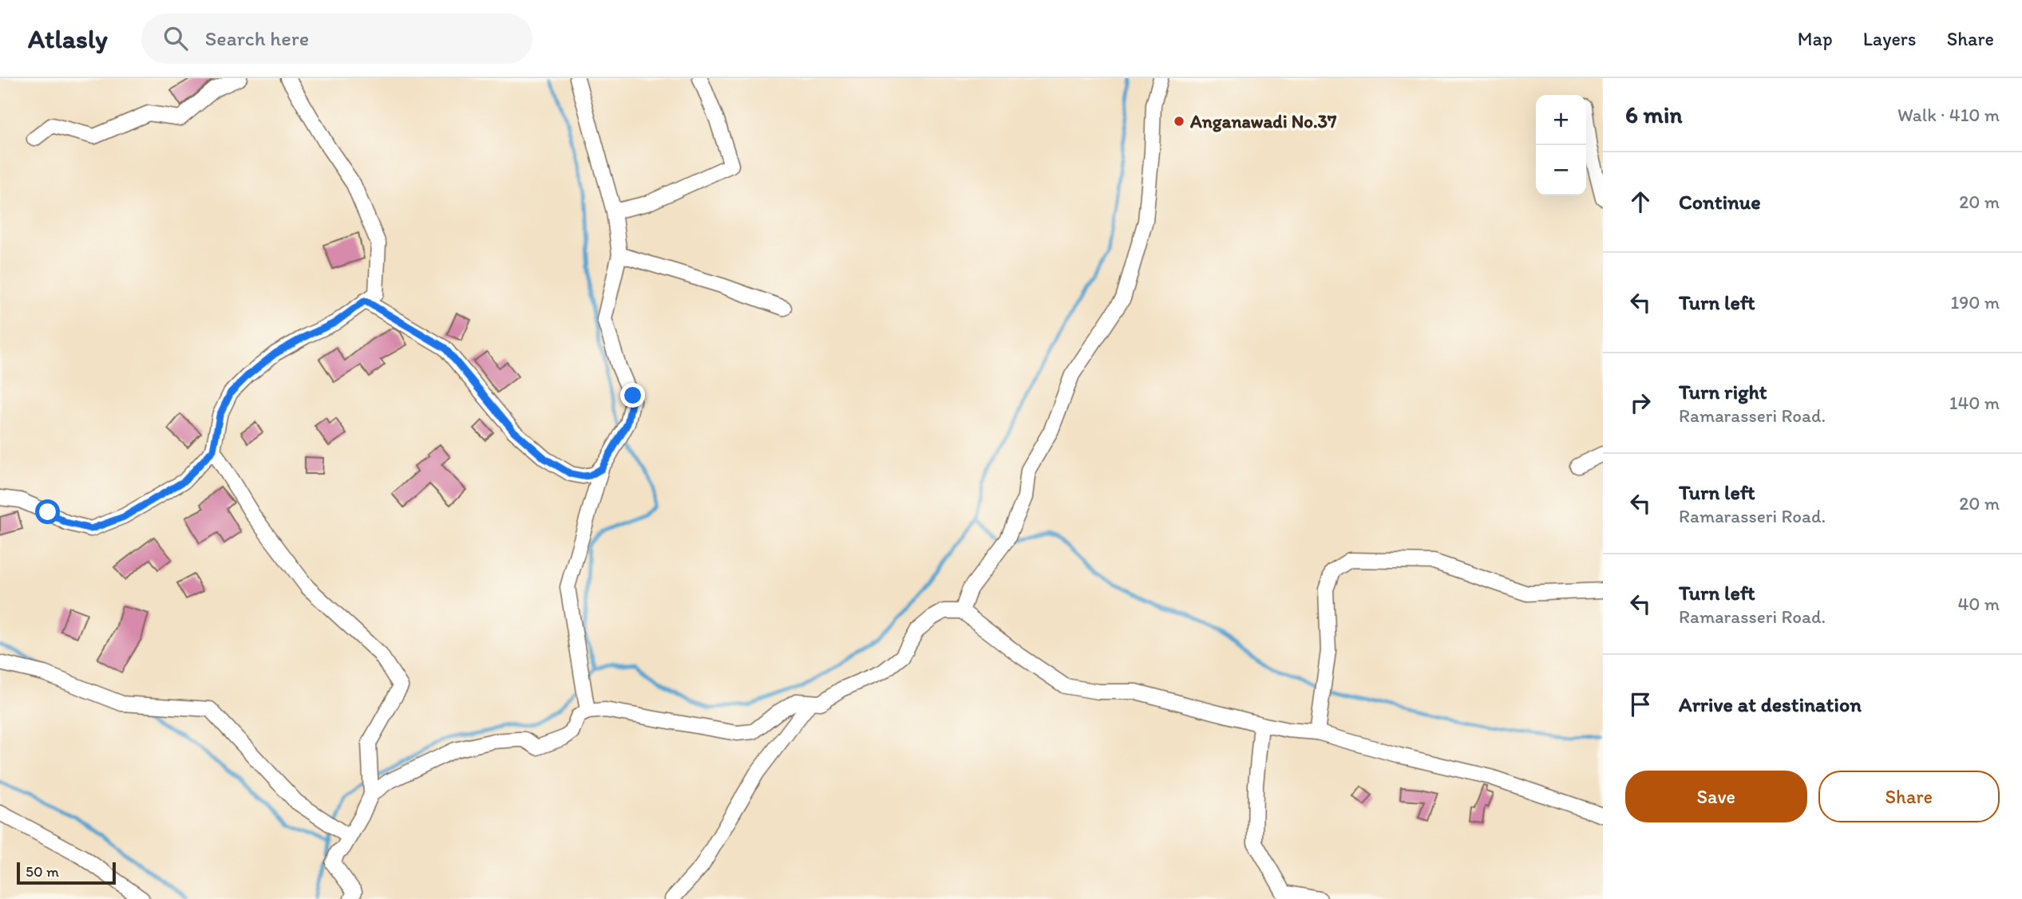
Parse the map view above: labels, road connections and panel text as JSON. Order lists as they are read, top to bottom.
{
  "places": ["Anganawadi No.37"],
  "scale_bar": "50 m",
  "page": {
    "header": "Atlasly",
    "search": "Search here",
    "nav": ["Map", "Layers", "Share"],
    "heading": ["6 min", "Walk · 410 m"],
    "map_buttons": ["+", "−"],
    "list": [
      ["Continue", "20 m"],
      ["Turn left", "190 m"],
      ["Turn right", "Ramarasseri Road.", "140 m"],
      ["Turn left", "Ramarasseri Road.", "20 m"],
      ["Turn left", "Ramarasseri Road.", "40 m"],
      "Arrive at destination"
    ],
    "buttons": ["Save", "Share"],
    "scale": "50 m"
  }
}
